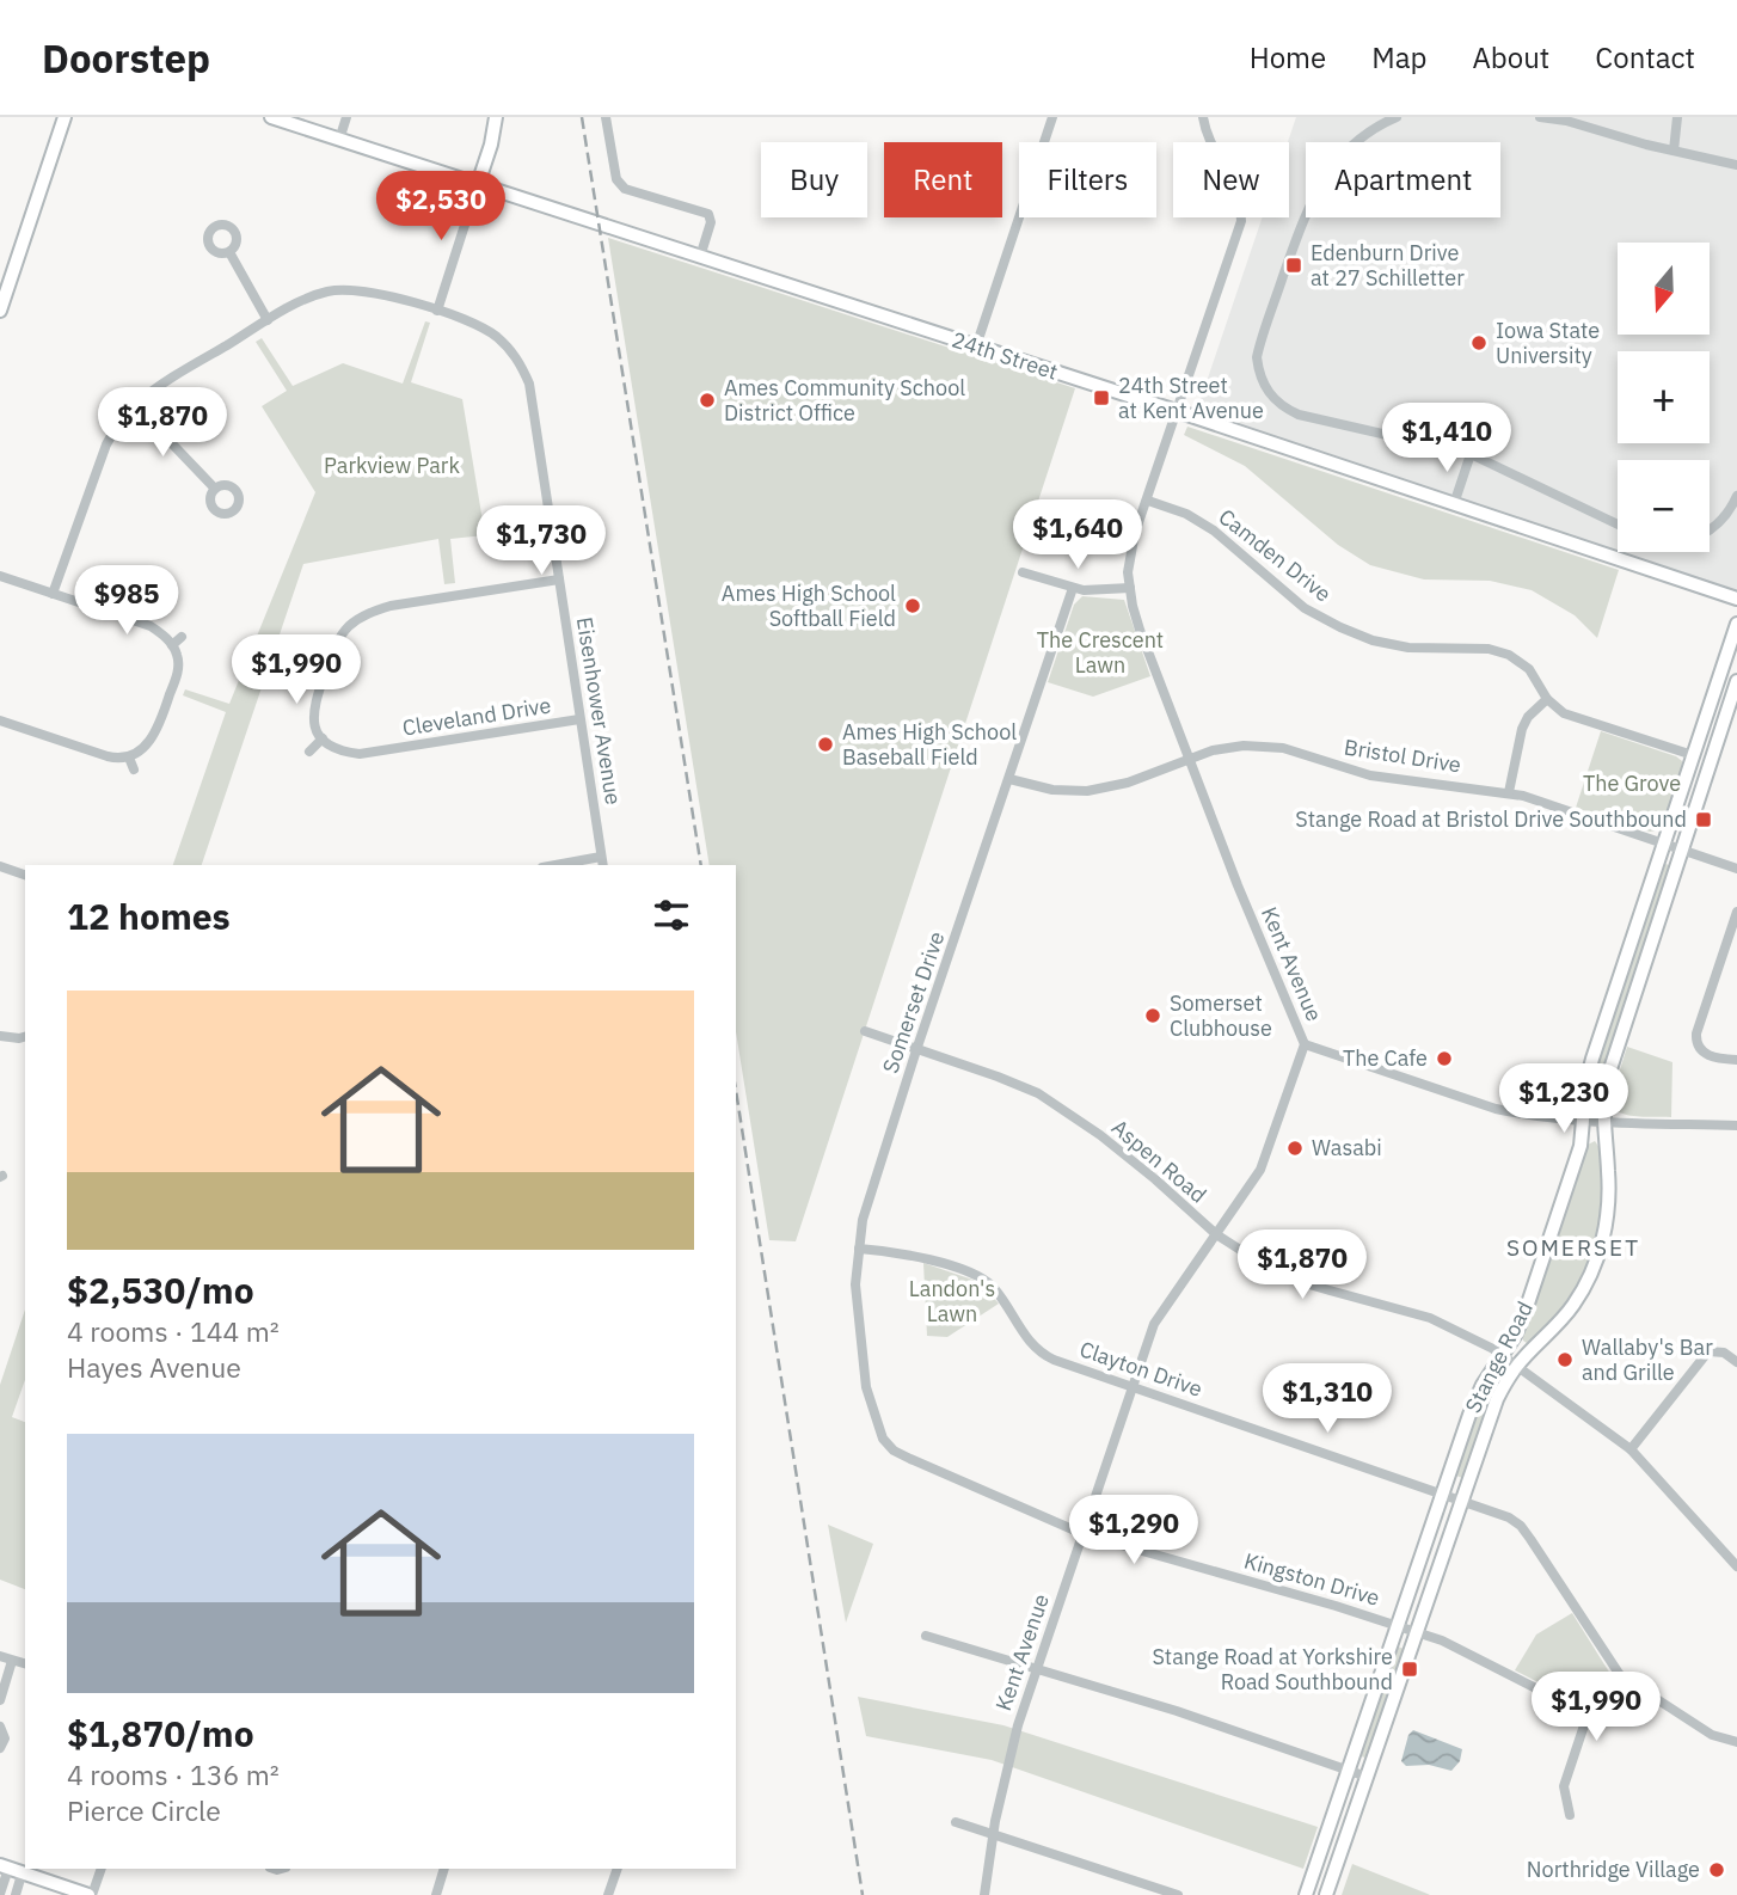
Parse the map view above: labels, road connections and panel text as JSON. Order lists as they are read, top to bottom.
{
  "streets": {
    "main road": ["24th Street", "Stange Road"],
    "street": [
      "Camden Drive",
      "Eisenhower Avenue",
      "Cleveland Drive",
      "Bristol Drive",
      "Kent Avenue",
      "Somerset Drive",
      "Aspen Road",
      "Clayton Drive",
      "Kingston Drive"
    ]
  },
  "crossings": [
    ["24th Street", "Kent Avenue"],
    ["Camden Drive", "Kent Avenue"],
    ["Camden Drive", "Stange Road"],
    ["Eisenhower Avenue", "Cleveland Drive"],
    ["Bristol Drive", "Kent Avenue"],
    ["Bristol Drive", "Somerset Drive"],
    ["Bristol Drive", "Stange Road"],
    ["Kent Avenue", "Aspen Road"],
    ["Kent Avenue", "Clayton Drive"],
    ["Kent Avenue", "Kingston Drive"],
    ["Somerset Drive", "Aspen Road"],
    ["Somerset Drive", "Clayton Drive"],
    ["Somerset Drive", "Kingston Drive"],
    ["Aspen Road", "Stange Road"],
    ["Stange Road", "Clayton Drive"],
    ["Stange Road", "Kingston Drive"]
  ],
  "districts": ["SOMERSET"],
  "parks": [
    "Parkview Park",
    "The Crescent Lawn",
    "The Grove",
    "Landon's Lawn"
  ],
  "places": {
    "transit": [
      "Edenburn Drive at 27 Schilletter",
      "24th Street at Kent Avenue",
      "Stange Road at Bristol Drive Southbound",
      "Stange Road at Yorkshire Road Southbound"
    ],
    "other": [
      "Iowa State University",
      "Ames Community School District Office",
      "Ames High School Softball Field",
      "Ames High School Baseball Field",
      "Somerset Clubhouse",
      "The Cafe",
      "Wasabi",
      "Wallaby's Bar and Grille",
      "Northridge Village"
    ]
  },
  "north": "bottom",
  "page": {
    "header": "Doorstep",
    "nav": [
      "Home",
      "Map",
      "About",
      "Contact"
    ],
    "chip": [
      "Buy",
      "Rent",
      "Filters",
      "New",
      "Apartment"
    ],
    "price": [
      "$2,530",
      "$1,870",
      "$1,410",
      "$1,640",
      "$1,730",
      "$985",
      "$1,990",
      "$1,230",
      "$1,870",
      "$1,310",
      "$1,290",
      "$1,990"
    ],
    "map_buttons": ["+", "−"],
    "heading": "12 homes",
    "list": [
      {
        "name": "$2,530/mo",
        "note": "4 rooms · 144 m² · Hayes Avenue"
      },
      {
        "name": "$1,870/mo",
        "note": "4 rooms · 136 m² · Pierce Circle"
      }
    ]
  }
}
